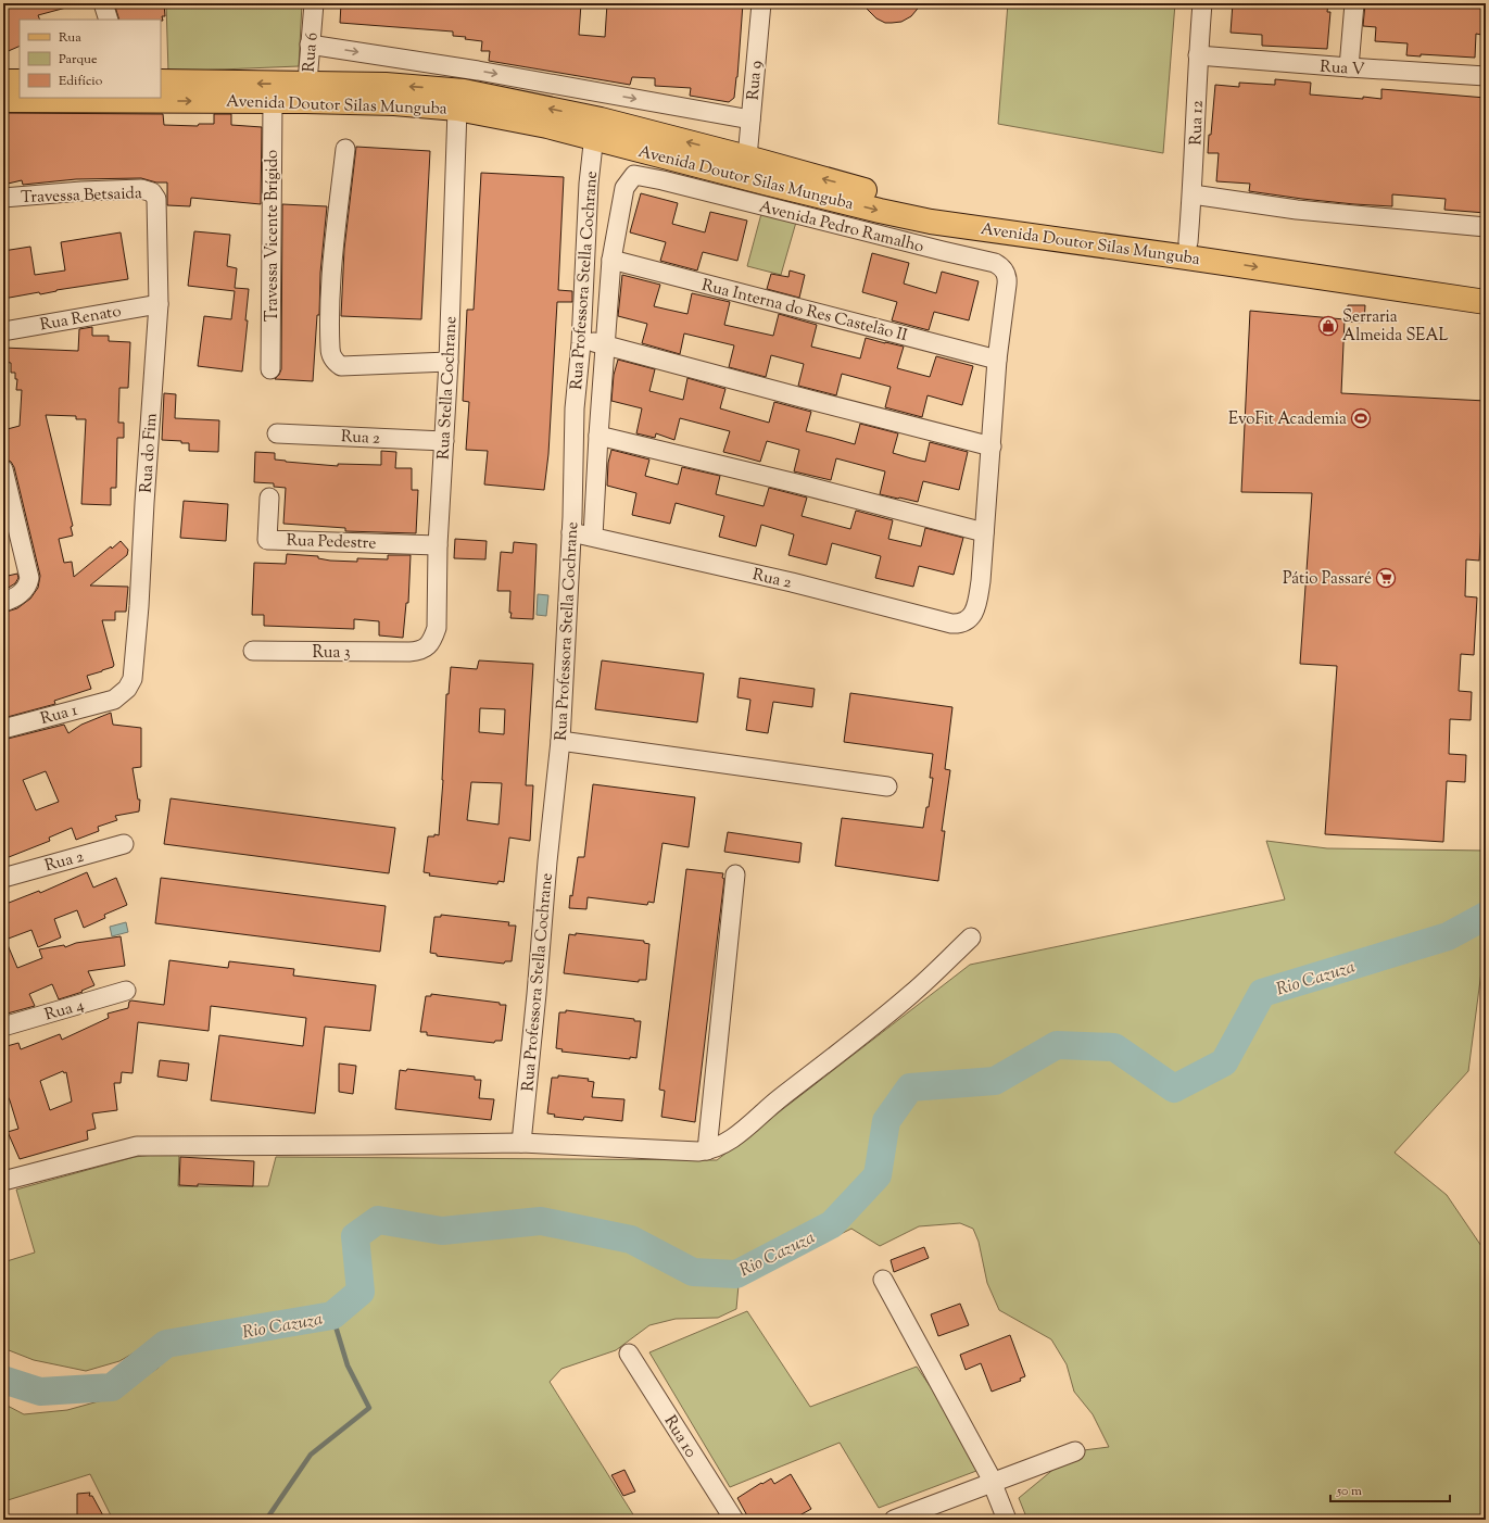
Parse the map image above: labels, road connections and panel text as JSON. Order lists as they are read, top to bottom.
{
  "streets": {
    "main road": ["Avenida Doutor Silas Munguba"],
    "street": [
      "Rua 6",
      "Rua V",
      "Rua 9",
      "Rua 12",
      "Travessa Betsaida",
      "Avenida Pedro Ramalho",
      "Travessa Vicente Brígido",
      "Rua Professora Stella Cochrane",
      "Rua Interna do Res Castelão II",
      "Rua Renato",
      "Rua Stella Cochrane",
      "Rua 2",
      "Rua do Fim",
      "Rua Pedestre",
      "Rua 3",
      "Rua 1",
      "Rua 4",
      "Rua 10"
    ]
  },
  "crossings": [
    ["Rua 6", "Avenida Doutor Silas Munguba"],
    ["Rua V", "Rua 12"],
    ["Rua 9", "Avenida Doutor Silas Munguba"],
    ["Avenida Doutor Silas Munguba", "Rua 12"],
    ["Avenida Doutor Silas Munguba", "Travessa Vicente Brígido"],
    ["Avenida Doutor Silas Munguba", "Rua Professora Stella Cochrane"],
    ["Avenida Doutor Silas Munguba", "Rua Stella Cochrane"],
    ["Travessa Betsaida", "Rua do Fim"],
    ["Avenida Pedro Ramalho", "Rua Professora Stella Cochrane"],
    ["Avenida Pedro Ramalho", "Rua Interna do Res Castelão II"],
    ["Rua Professora Stella Cochrane", "Rua Interna do Res Castelão II"],
    ["Rua Professora Stella Cochrane", "Rua 2"],
    ["Rua Renato", "Rua do Fim"],
    ["Rua Stella Cochrane", "Rua 2"],
    ["Rua Stella Cochrane", "Rua Pedestre"],
    ["Rua Stella Cochrane", "Rua 3"],
    ["Rua do Fim", "Rua 1"]
  ],
  "water": ["Rio Cazuza"],
  "places": {
    "shop": ["Serraria Almeida SEAL"],
    "sports": ["EvoFit Academia"],
    "supermarket": ["Pátio Passaré"]
  },
  "legend": ["Rua", "Parque", "Edifício"],
  "scale_bar": "50 m"
}
